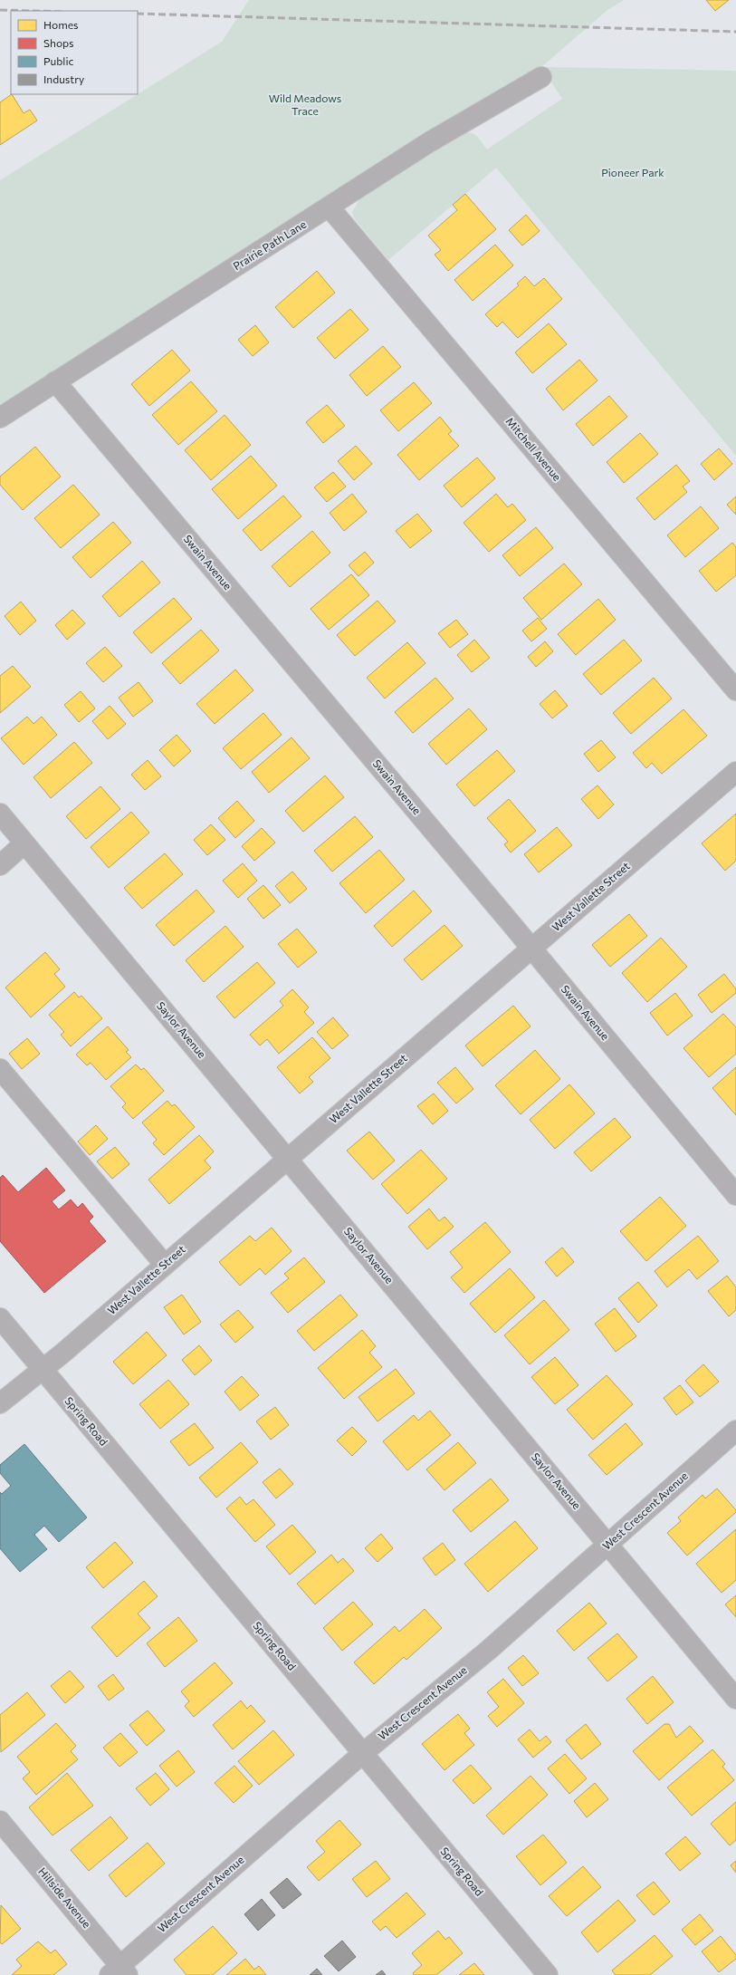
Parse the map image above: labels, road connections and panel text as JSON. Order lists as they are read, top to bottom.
{
  "streets": {
    "street": [
      "Prairie Path Lane",
      "Mitchell Avenue",
      "Swain Avenue",
      "West Vallette Street",
      "Saylor Avenue",
      "Spring Road",
      "West Crescent Avenue",
      "Hillside Avenue"
    ]
  },
  "crossings": [
    ["Prairie Path Lane", "Mitchell Avenue"],
    ["Prairie Path Lane", "Swain Avenue"],
    ["Swain Avenue", "West Vallette Street"],
    ["West Vallette Street", "Saylor Avenue"],
    ["West Vallette Street", "Spring Road"],
    ["Saylor Avenue", "West Crescent Avenue"],
    ["Spring Road", "West Crescent Avenue"],
    ["West Crescent Avenue", "Hillside Avenue"]
  ],
  "parks": ["Wild Meadows Trace", "Pioneer Park"],
  "legend": [
    "Homes",
    "Shops",
    "Public",
    "Industry"
  ]
}
